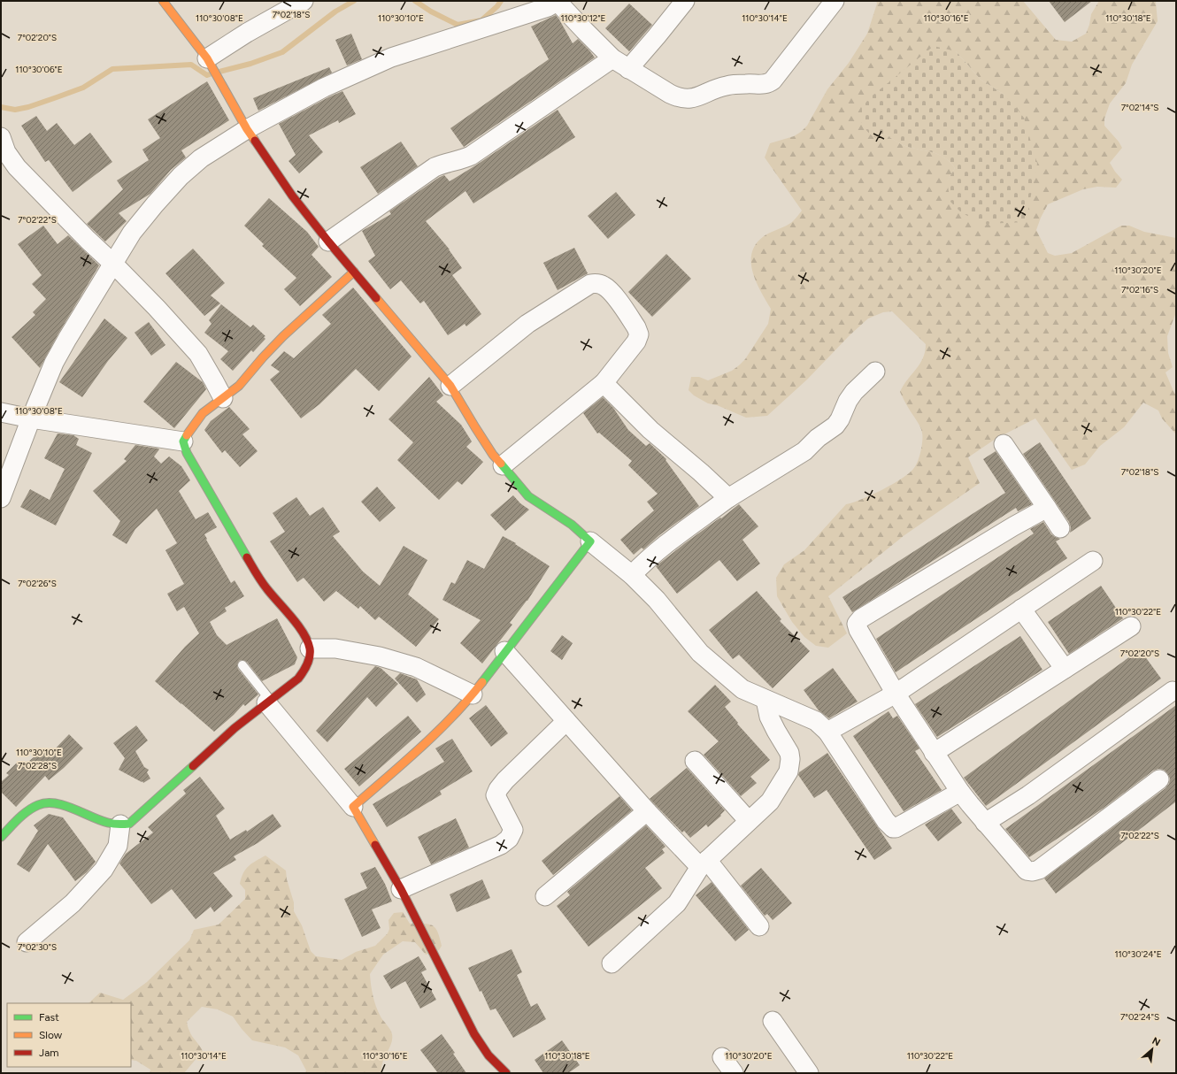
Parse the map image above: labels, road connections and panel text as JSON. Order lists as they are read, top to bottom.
{
  "legend": ["Fast", "Slow", "Jam"],
  "north": "top right",
  "coordinates": [
    "7°02'18\"S",
    "110°30'08\"E",
    "110°30'10\"E",
    "110°30'12\"E",
    "110°30'14\"E",
    "110°30'16\"E",
    "110°30'18\"E",
    "7°02'20\"S",
    "110°30'06\"E",
    "7°02'14\"S",
    "7°02'22\"S",
    "110°30'20\"E",
    "7°02'16\"S",
    "7°02'26\"S",
    "110°30'22\"E",
    "7°02'28\"S",
    "7°02'30\"S",
    "110°30'24\"E",
    "7°02'24\"S"
  ]
}
